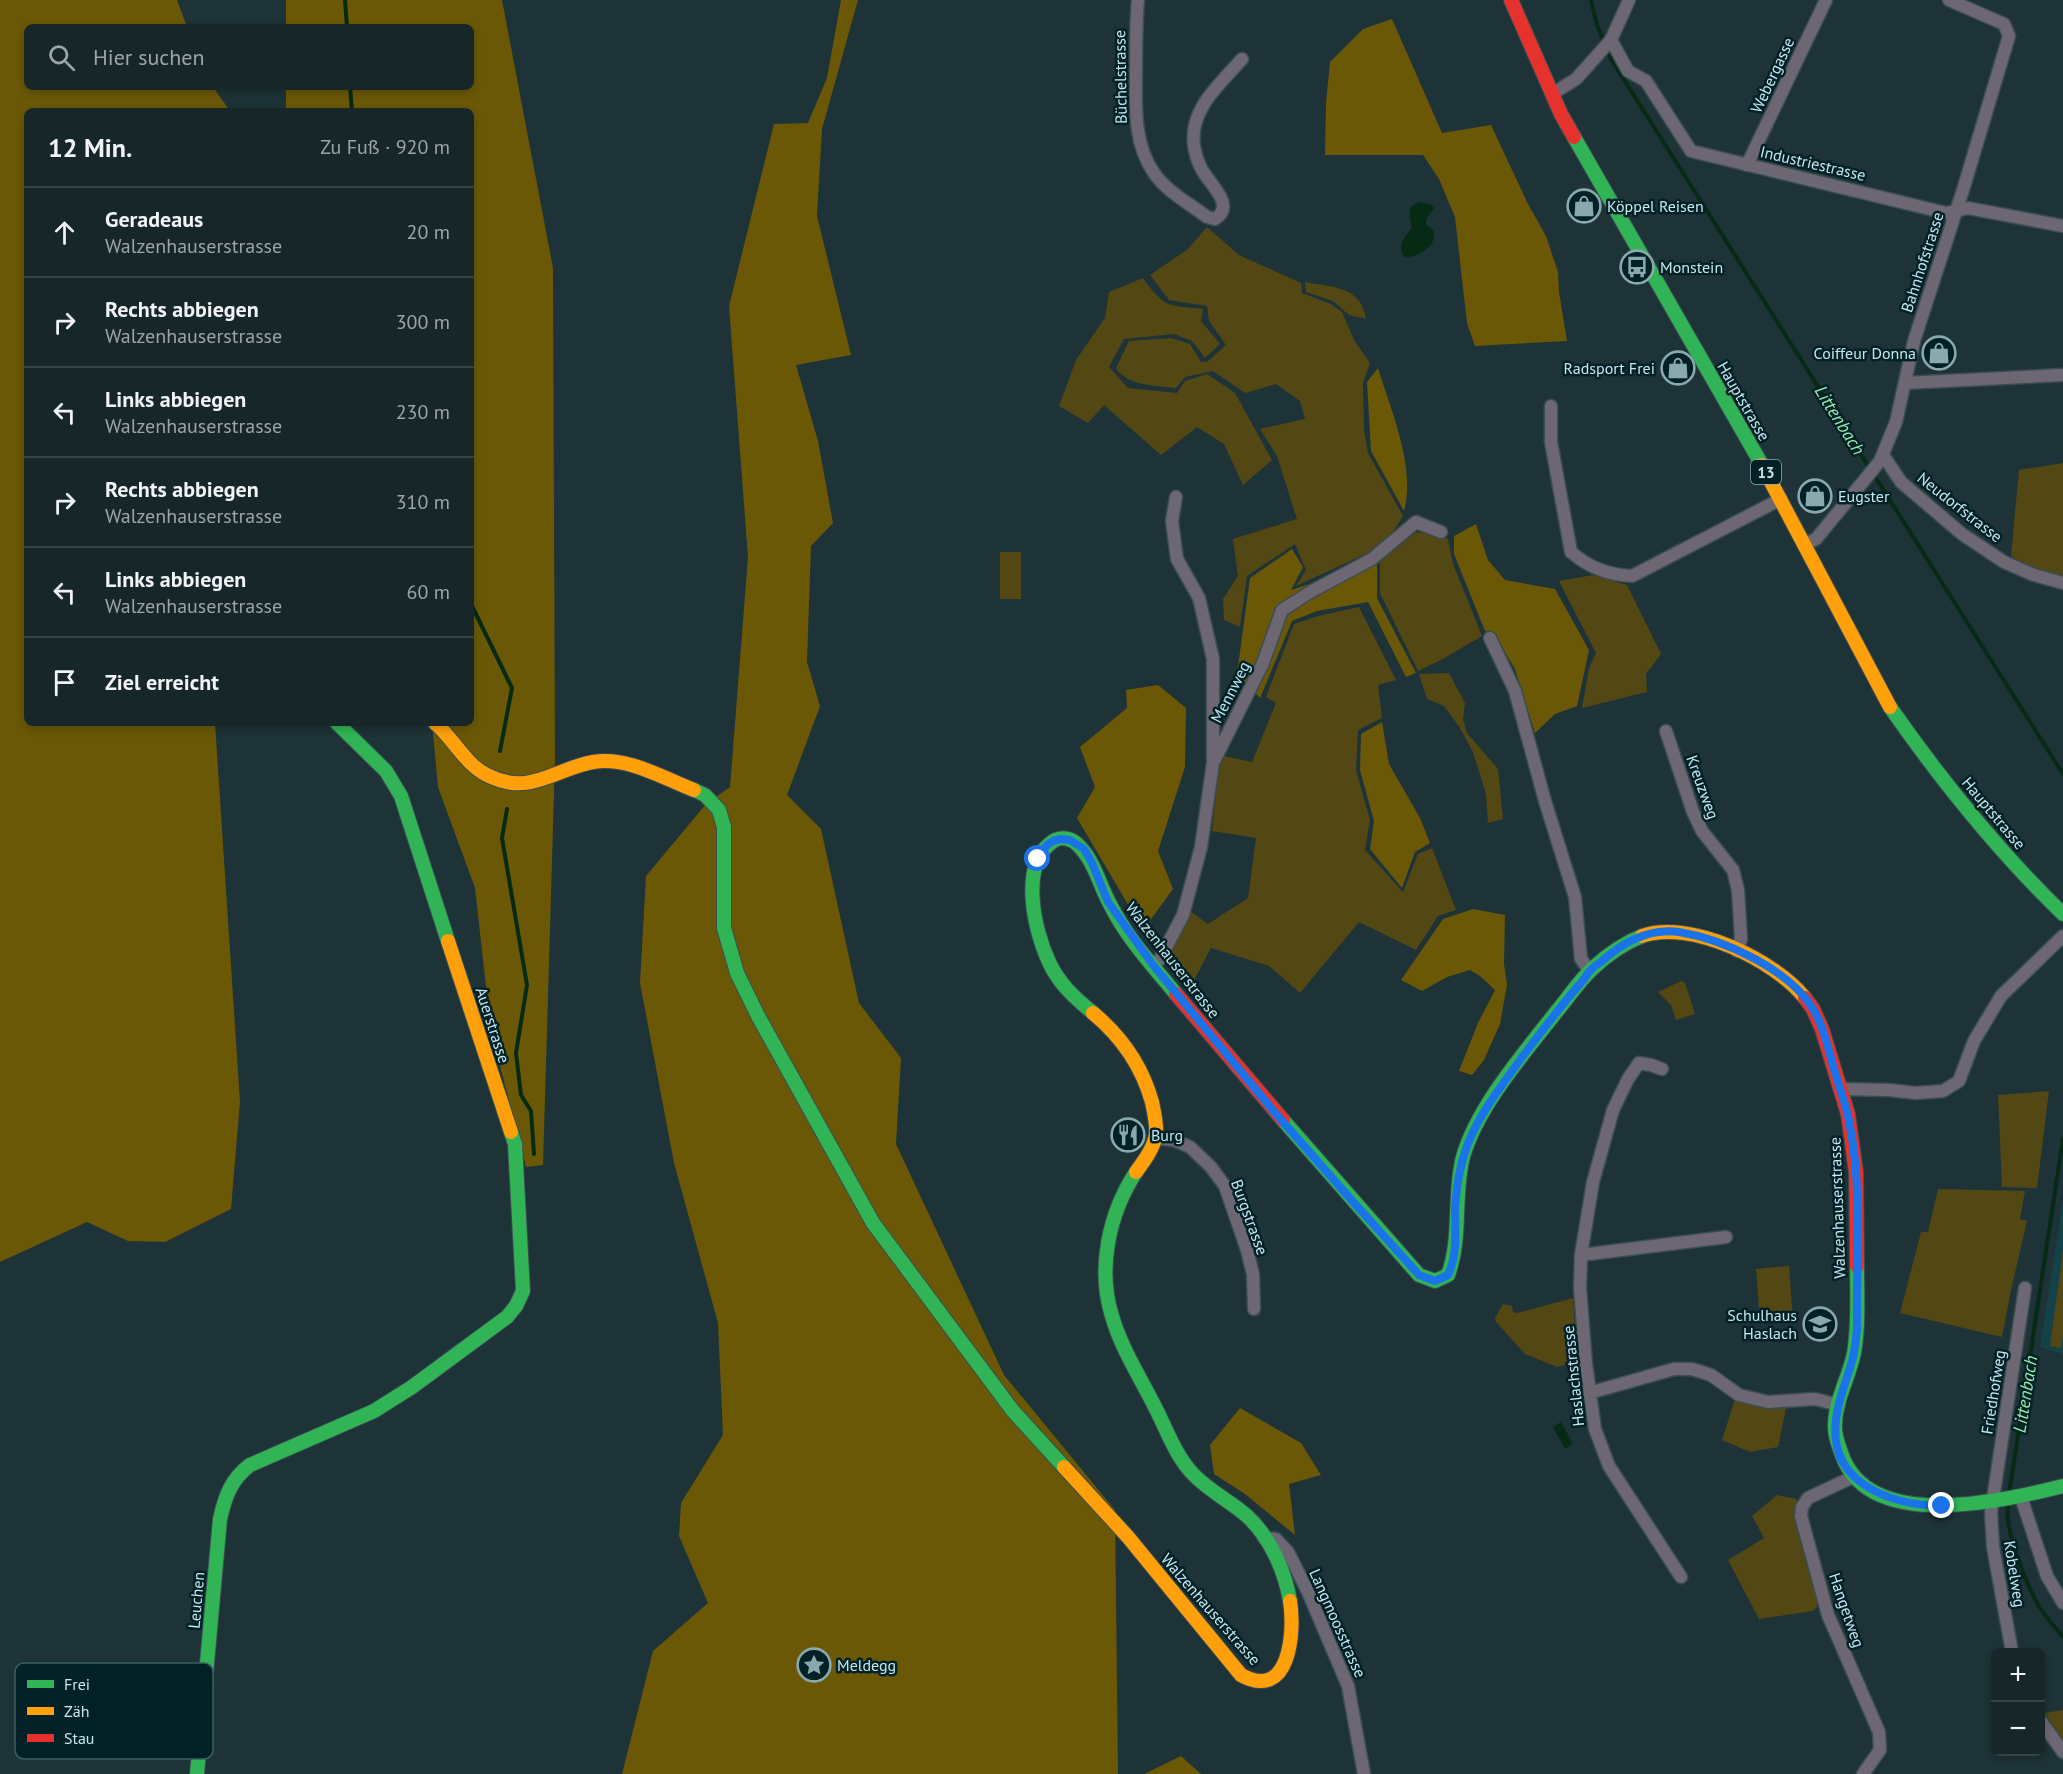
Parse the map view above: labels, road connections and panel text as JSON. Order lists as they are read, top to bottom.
{
  "streets": {
    "street": [
      "Webergasse",
      "Büchelstrasse",
      "Industriestrasse",
      "Bahnhofstrasse",
      "Hauptstrasse",
      "13",
      "Neudorfstrasse",
      "Mennweg",
      "Kreuzweg",
      "Walzenhauserstrasse",
      "Auerstrasse",
      "Burgstrasse",
      "Haslachstrasse",
      "Friedhofweg",
      "Kobelweg",
      "Leuchen",
      "Hangetweg",
      "Langmoosstrasse"
    ]
  },
  "crossings": [
    ["Webergasse", "Industriestrasse"],
    ["Industriestrasse", "Bahnhofstrasse"],
    ["Bahnhofstrasse", "Hauptstrasse"],
    ["Bahnhofstrasse", "Neudorfstrasse"],
    ["Mennweg", "Walzenhauserstrasse"],
    ["Kreuzweg", "Walzenhauserstrasse"],
    ["Walzenhauserstrasse", "Burgstrasse"],
    ["Walzenhauserstrasse", "Hangetweg"],
    ["Walzenhauserstrasse", "Langmoosstrasse"],
    ["Auerstrasse", "Leuchen"],
    ["Friedhofweg", "Kobelweg"]
  ],
  "water": ["Littenbach"],
  "places": {
    "shop": [
      "Köppel Reisen",
      "Coiffeur Donna",
      "Radsport Frei",
      "Eugster"
    ],
    "bus stop": ["Monstein"],
    "restaurant": ["Burg"],
    "school or university": ["Schulhaus Haslach"],
    "place": ["Meldegg"]
  },
  "legend": ["Frei", "Zäh", "Stau"],
  "page": {
    "search": "Hier suchen",
    "heading": ["12 Min.", "Zu Fuß · 920 m"],
    "list": [
      ["Geradeaus", "Walzenhauserstrasse", "20 m"],
      ["Rechts abbiegen", "Walzenhauserstrasse", "300 m"],
      ["Links abbiegen", "Walzenhauserstrasse", "230 m"],
      ["Rechts abbiegen", "Walzenhauserstrasse", "310 m"],
      ["Links abbiegen", "Walzenhauserstrasse", "60 m"],
      "Ziel erreicht"
    ],
    "map_buttons": ["+", "−"]
  }
}
